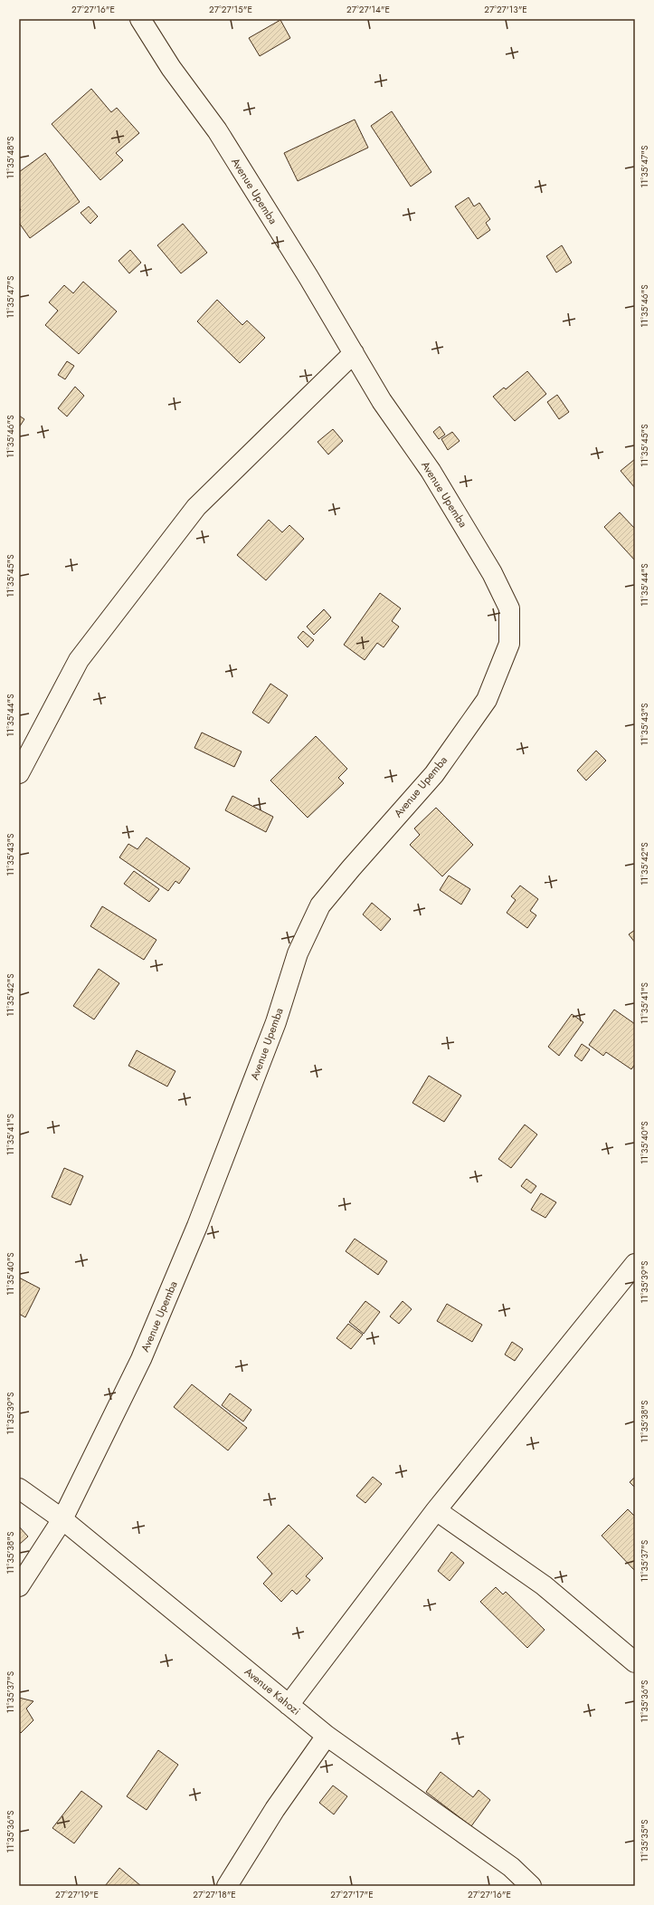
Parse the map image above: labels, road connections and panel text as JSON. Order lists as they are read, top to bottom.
{
  "streets": {
    "street": ["Avenue Upemba", "Avenue Kahozi"]
  },
  "crossings": [
    ["Avenue Upemba", "Avenue Kahozi"]
  ],
  "coordinates": [
    "27°27'16\"E",
    "27°27'15\"E",
    "27°27'14\"E",
    "27°27'13\"E",
    "11°35'48\"S",
    "11°35'47\"S",
    "11°35'46\"S",
    "11°35'45\"S",
    "11°35'44\"S",
    "11°35'43\"S",
    "11°35'42\"S",
    "11°35'41\"S",
    "11°35'40\"S",
    "11°35'39\"S",
    "11°35'38\"S",
    "11°35'37\"S",
    "11°35'36\"S",
    "11°35'35\"S",
    "27°27'19\"E",
    "27°27'18\"E",
    "27°27'17\"E"
  ]
}
